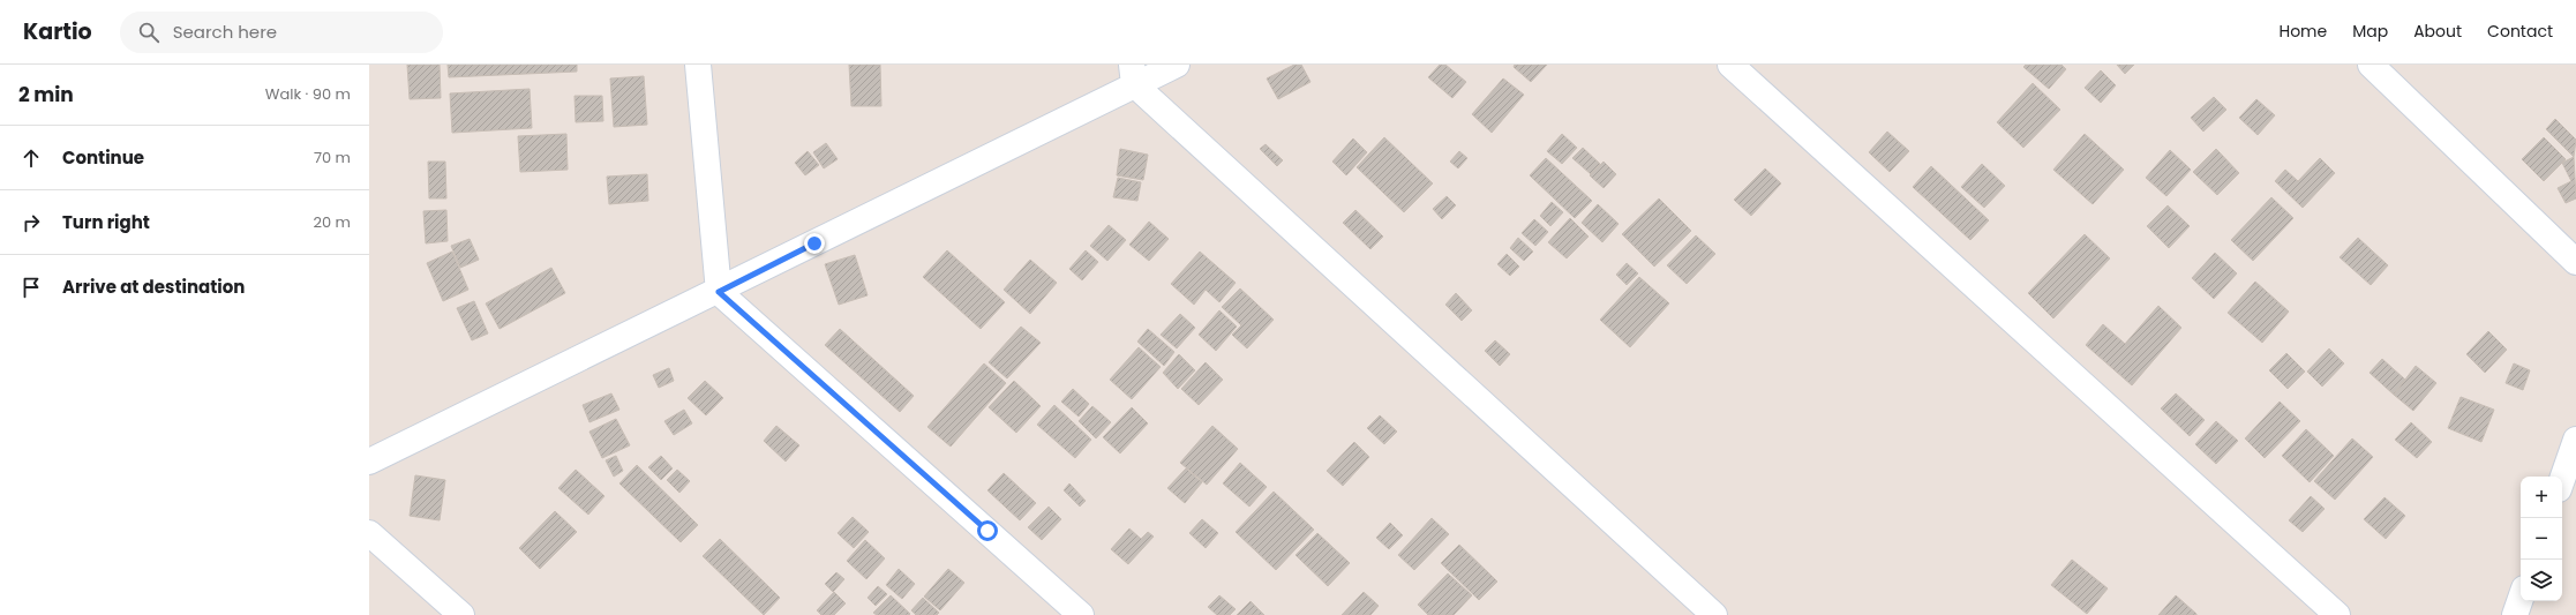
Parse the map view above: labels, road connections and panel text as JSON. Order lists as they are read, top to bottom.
{
  "page": {
    "header": "Kartio",
    "search": "Search here",
    "nav": [
      "Home",
      "Map",
      "About",
      "Contact"
    ],
    "heading": ["2 min", "Walk · 90 m"],
    "list": [
      ["Continue", "70 m"],
      ["Turn right", "20 m"],
      "Arrive at destination"
    ],
    "map_buttons": ["+", "−"]
  }
}
